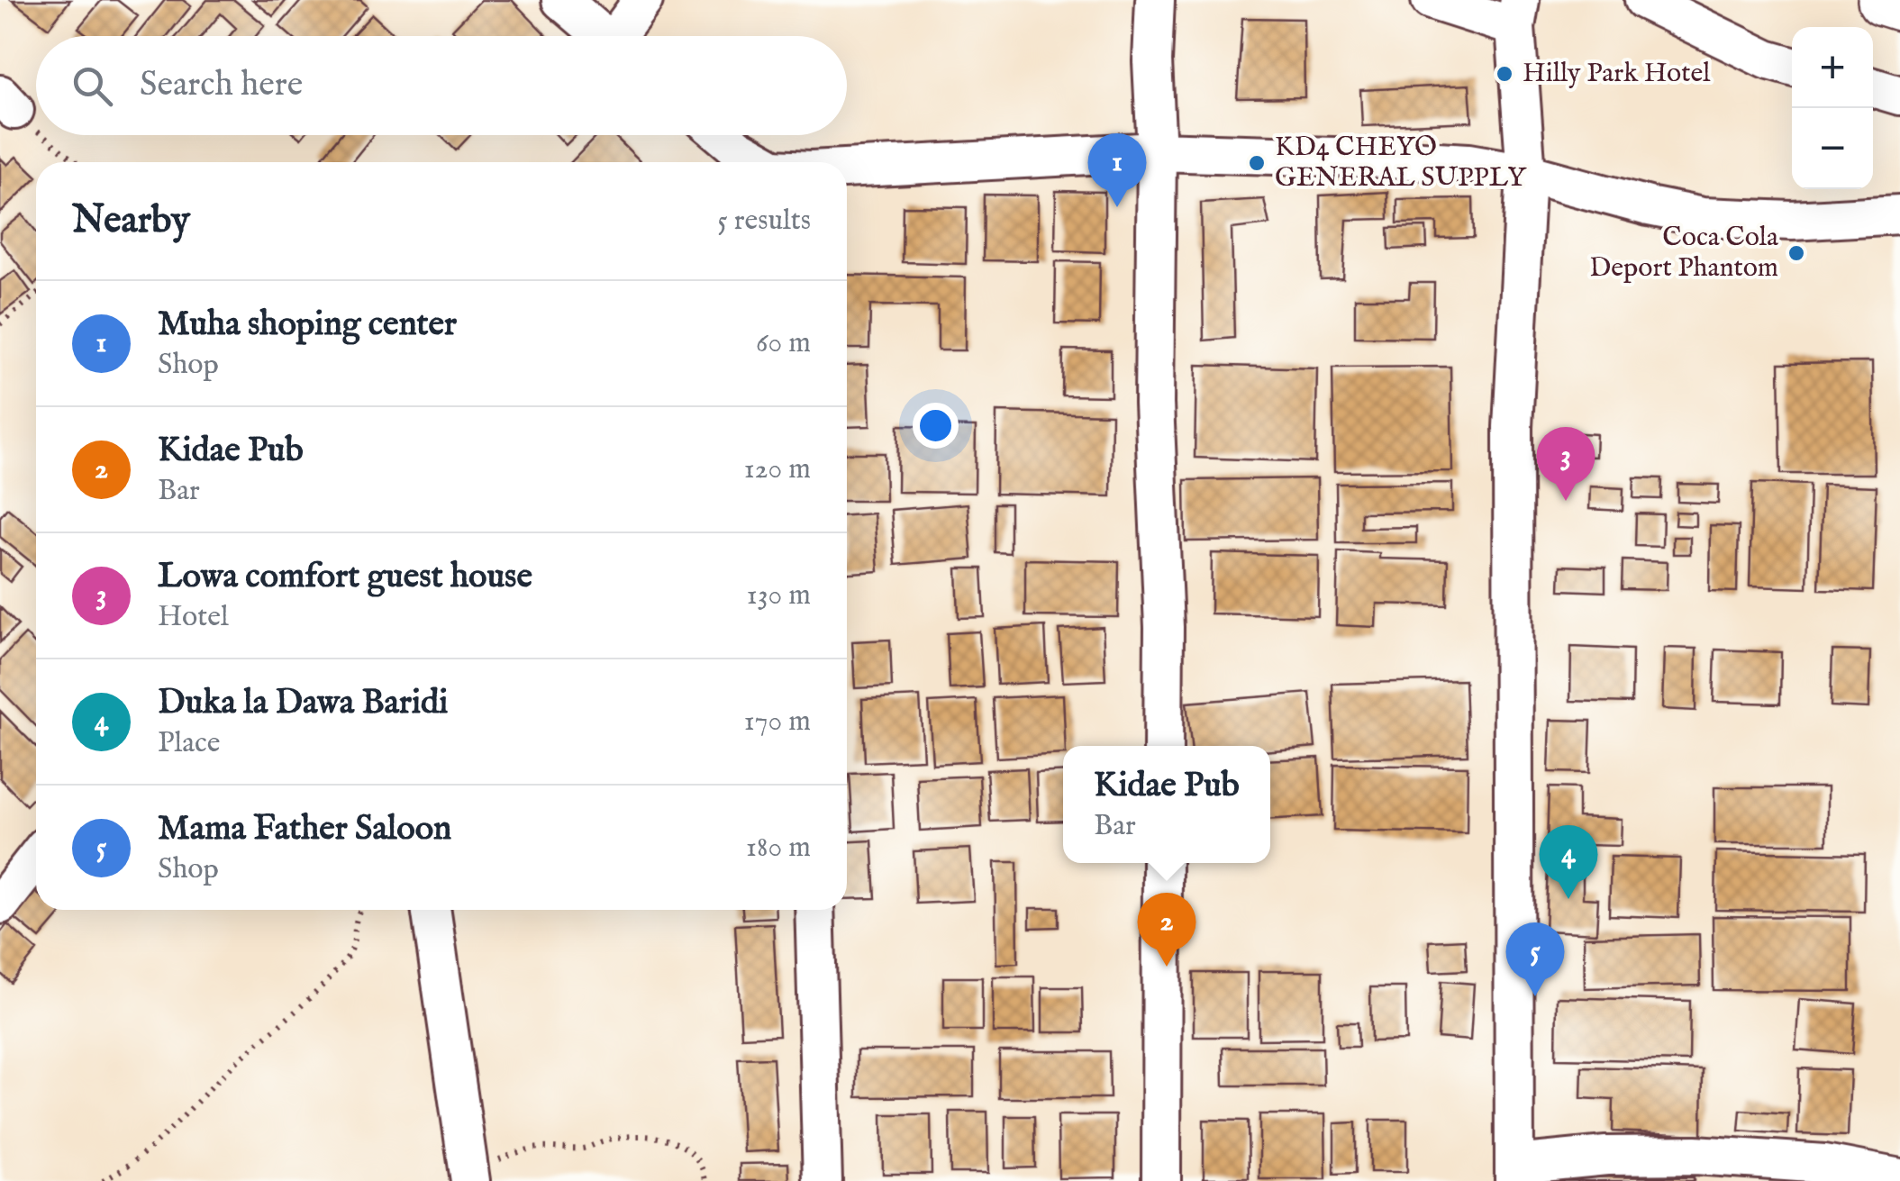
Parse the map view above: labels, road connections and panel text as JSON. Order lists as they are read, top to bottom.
{
  "places": ["Hilly Park Hotel", "KD4 CHEYO GENERAL SUPPLY", "Coca Cola Deport Phantom"],
  "page": {
    "map_buttons": ["+", "−"],
    "search": "Search here",
    "pins": [
      "1",
      "3",
      "4",
      "2",
      "5"
    ],
    "heading": ["Nearby", "5 results"],
    "list": [
      {
        "mark": "1",
        "name": "Muha shoping center",
        "note": "Shop",
        "value": "60 m"
      },
      {
        "mark": "2",
        "name": "Kidae Pub",
        "note": "Bar",
        "value": "120 m"
      },
      {
        "mark": "3",
        "name": "Lowa comfort guest house",
        "note": "Hotel",
        "value": "130 m"
      },
      {
        "mark": "4",
        "name": "Duka la Dawa Baridi",
        "note": "Place",
        "value": "170 m"
      },
      {
        "mark": "5",
        "name": "Mama Father Saloon",
        "note": "Shop",
        "value": "180 m"
      }
    ],
    "popup": ["Kidae Pub", "Bar"]
  }
}
